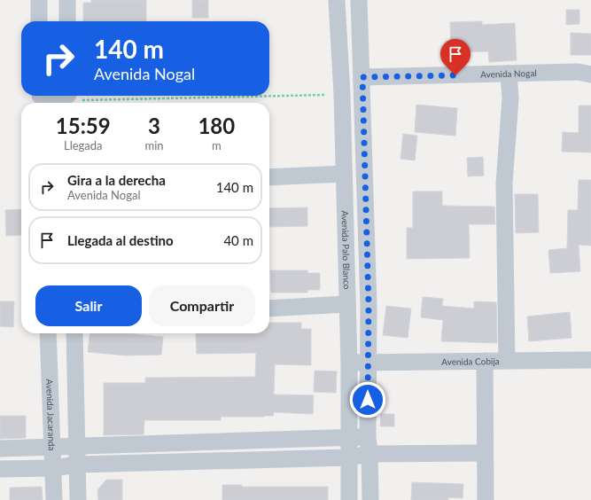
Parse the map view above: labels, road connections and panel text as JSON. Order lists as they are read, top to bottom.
{
  "streets": {
    "street": [
      "Avenida Nogal",
      "Avenida Palo Blanco",
      "Avenida Cobija",
      "Avenida Jacaranda"
    ]
  },
  "crossings": [
    ["Avenida Palo Blanco", "Avenida Cobija"]
  ],
  "page": {
    "turn": ["140 m", "Avenida Nogal"],
    "eta": [
      "15:59",
      "Llegada",
      "3",
      "min",
      "180",
      "m"
    ],
    "list": [
      {
        "name": "Gira a la derecha",
        "note": "Avenida Nogal",
        "value": "140 m"
      },
      {
        "name": "Llegada al destino",
        "value": "40 m"
      }
    ],
    "buttons": ["Salir", "Compartir"]
  }
}
